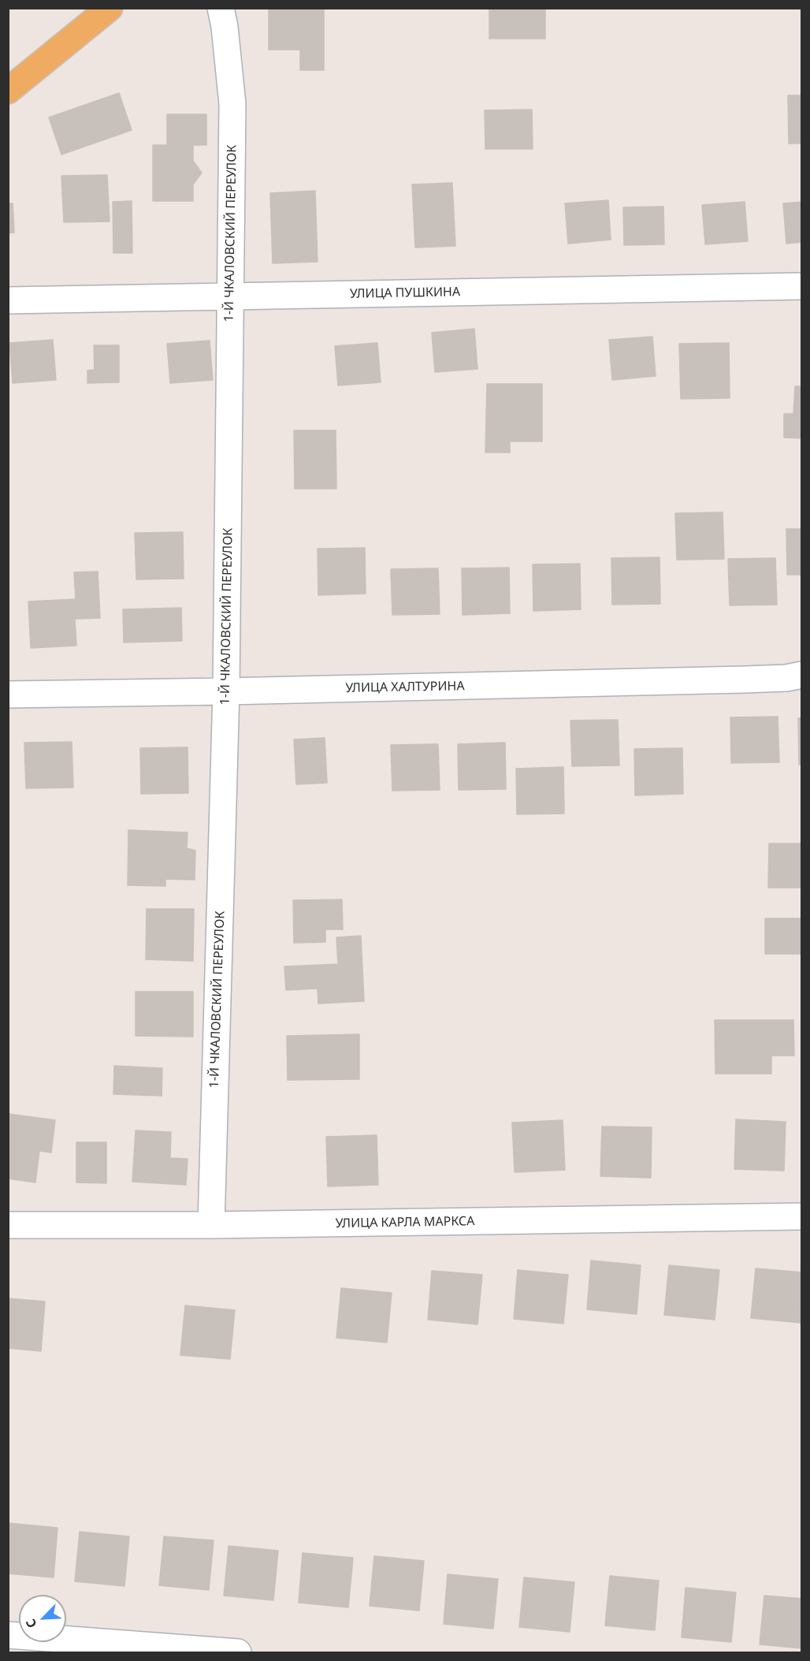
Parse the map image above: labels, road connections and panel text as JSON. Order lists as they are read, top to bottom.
{
  "streets": {
    "street": [
      "1-Й ЧКАЛОВСКИЙ ПЕРЕУЛОК",
      "УЛИЦА ПУШКИНА",
      "УЛИЦА ХАЛТУРИНА",
      "УЛИЦА КАРЛА МАРКСА"
    ]
  },
  "crossings": [
    ["1-Й ЧКАЛОВСКИЙ ПЕРЕУЛОК", "УЛИЦА ПУШКИНА"],
    ["1-Й ЧКАЛОВСКИЙ ПЕРЕУЛОК", "УЛИЦА ХАЛТУРИНА"],
    ["1-Й ЧКАЛОВСКИЙ ПЕРЕУЛОК", "УЛИЦА КАРЛА МАРКСА"]
  ],
  "north": "bottom left"
}
